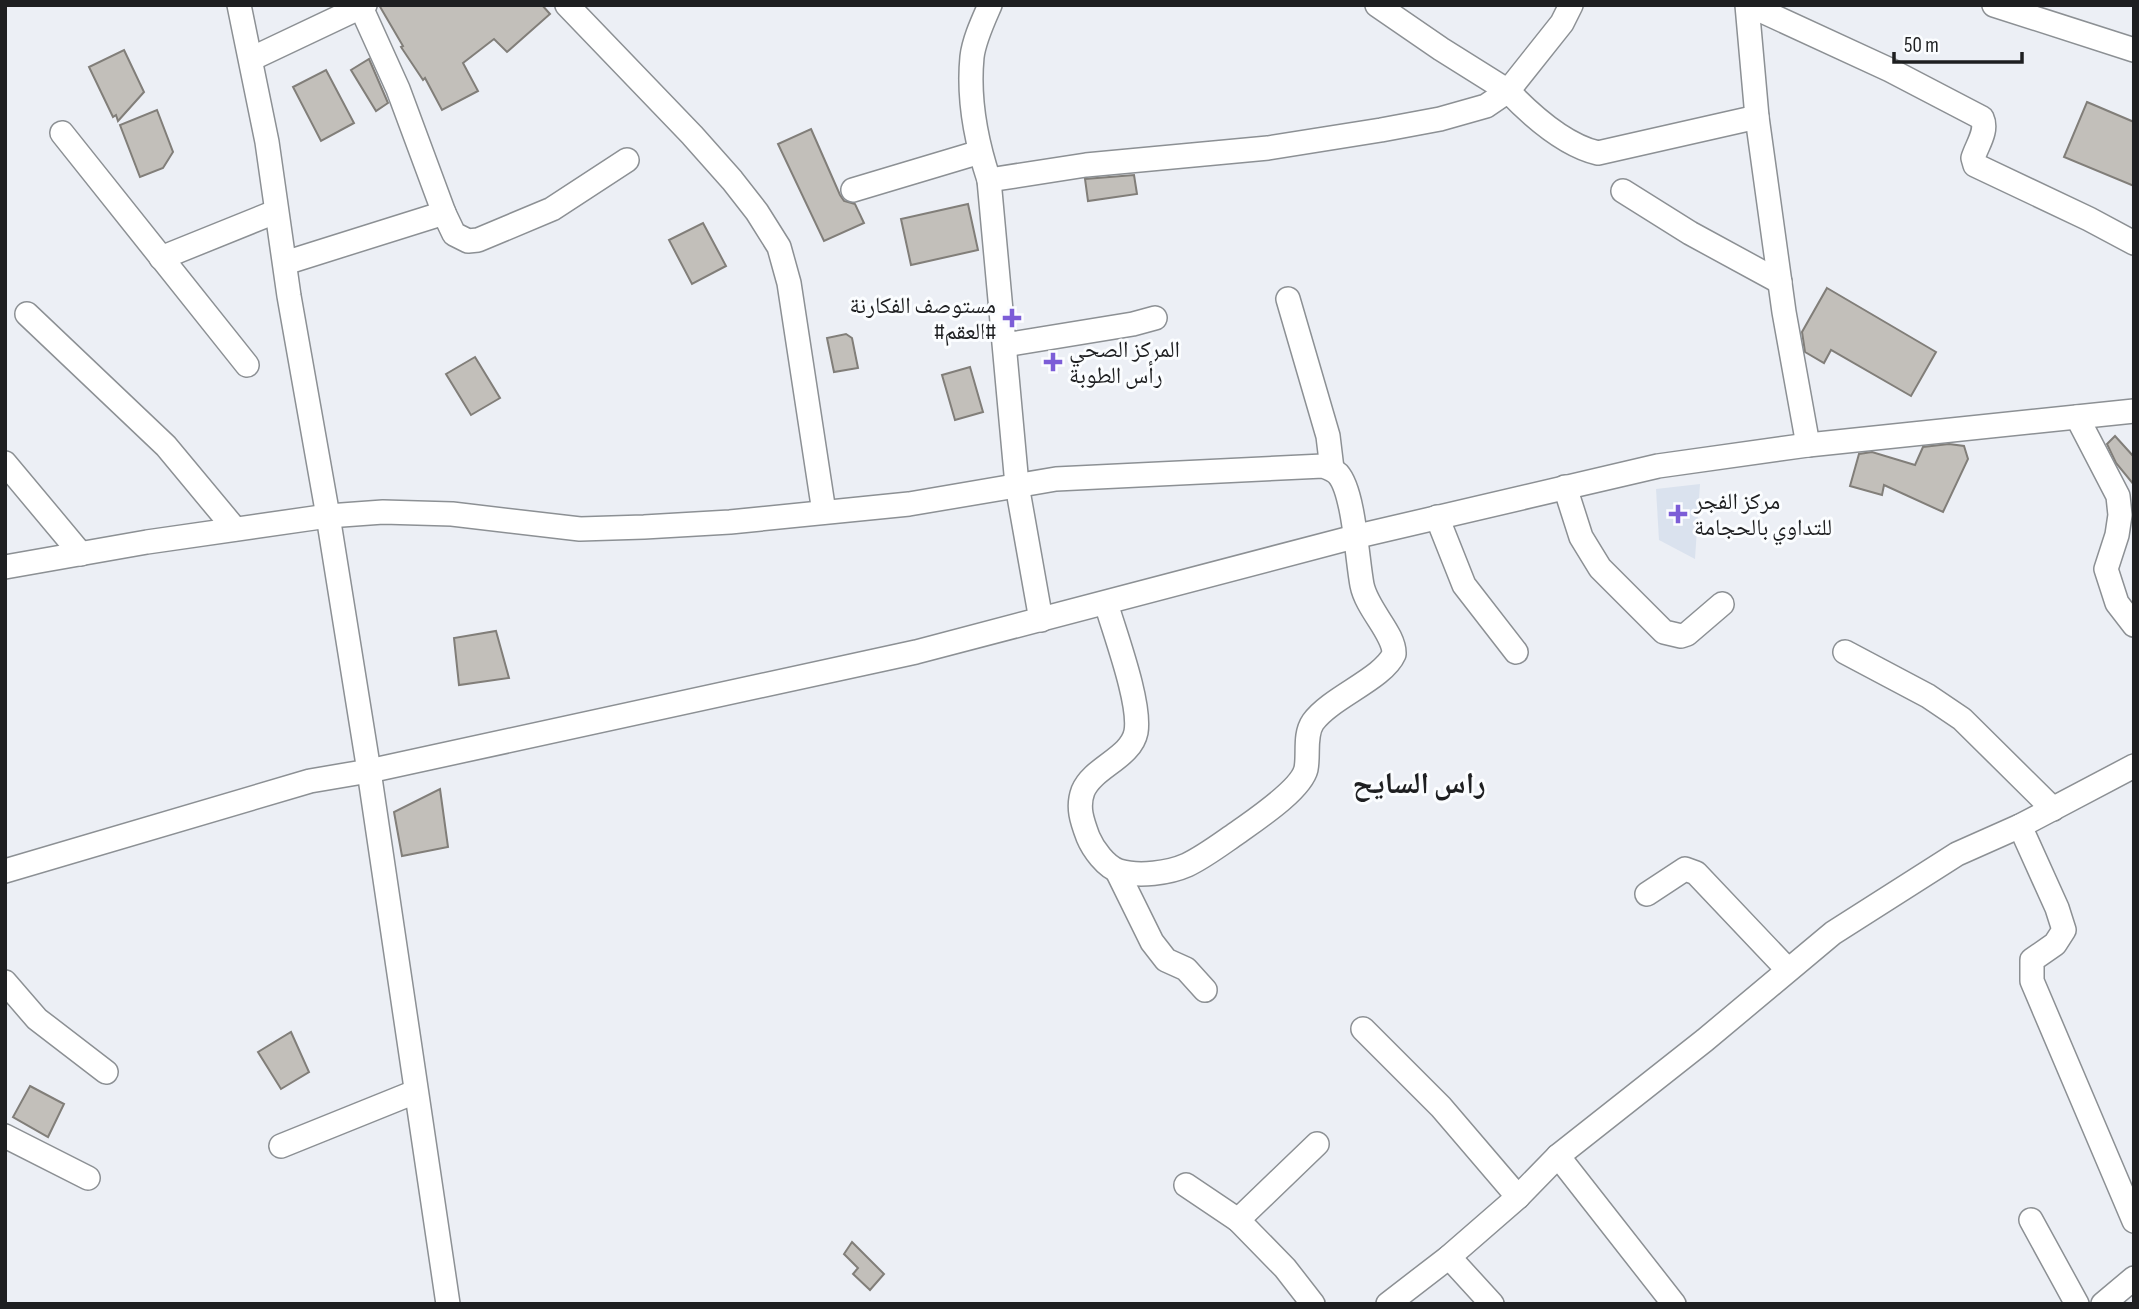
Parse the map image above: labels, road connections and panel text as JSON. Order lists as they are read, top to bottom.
{
  "districts": ["راس السايح"],
  "places": {
    "health": ["مستوصف الفكارنة #العقم#", "المركز الصحي رأس الطوبة", "مركز الفجر للتداوي بالحجامة"]
  },
  "scale_bar": "50 m"
}
